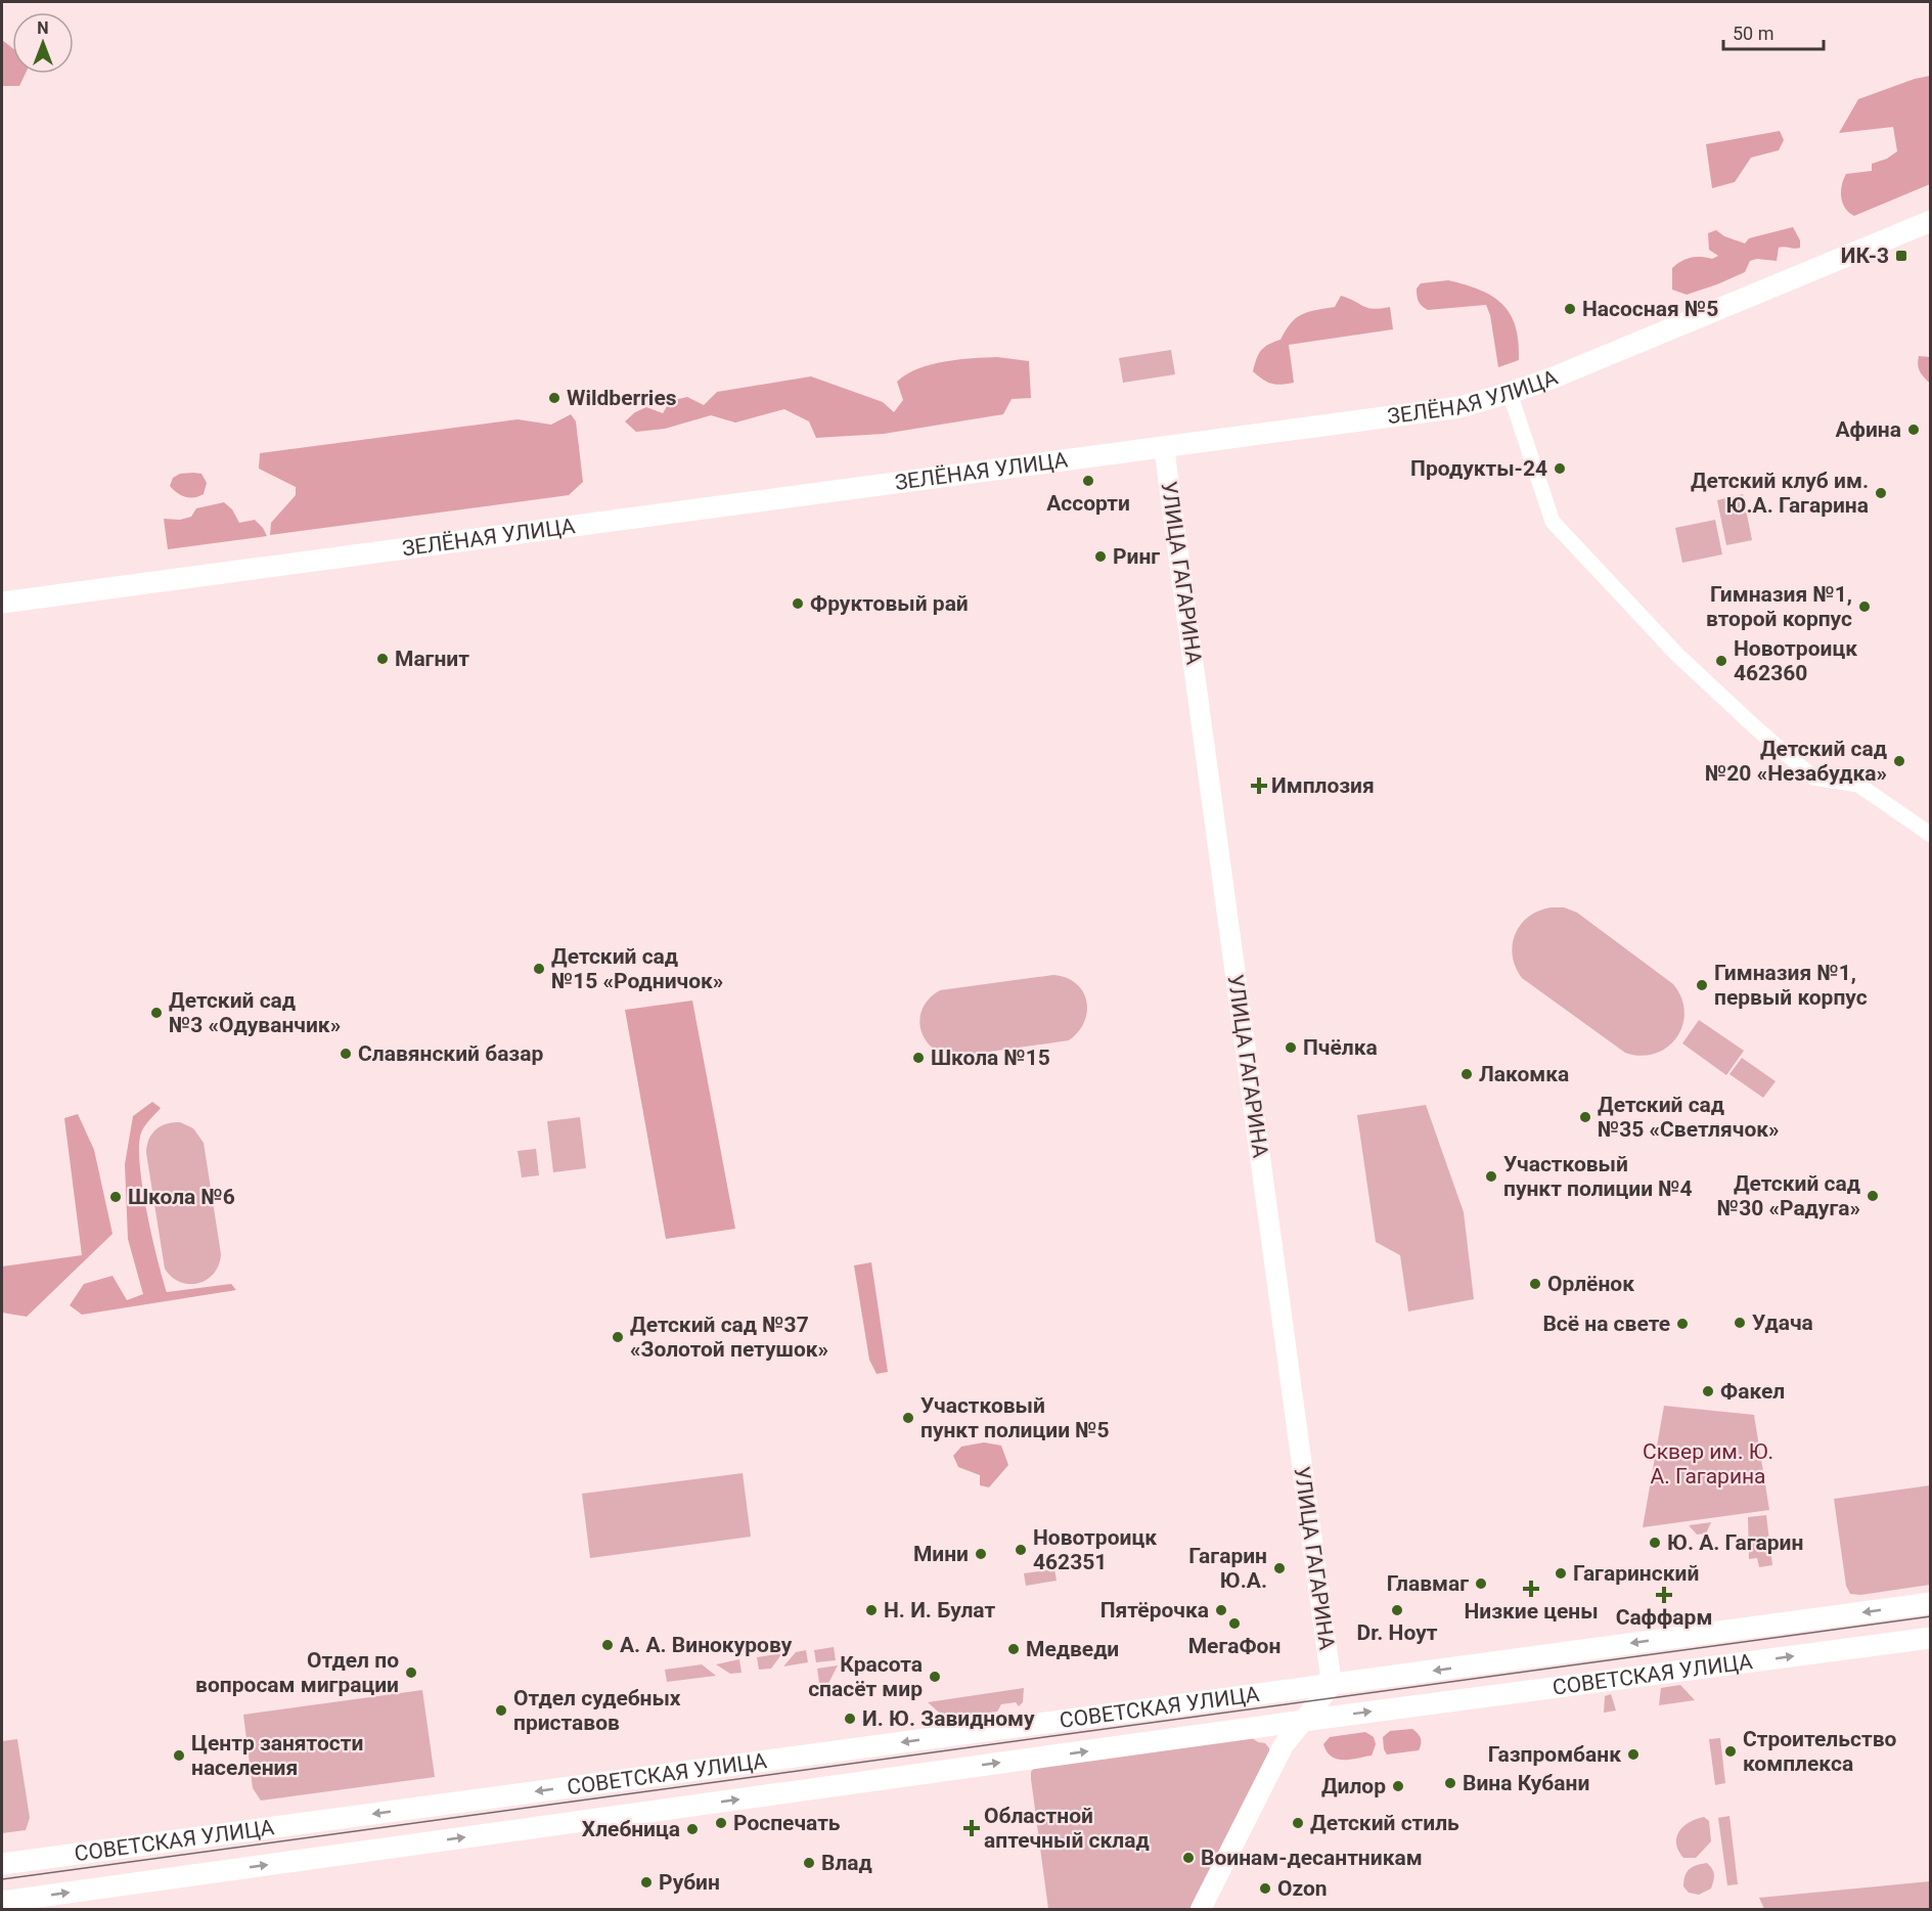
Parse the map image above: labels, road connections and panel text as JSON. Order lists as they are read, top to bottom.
{
  "streets": {
    "main road": ["ЗЕЛЁНАЯ УЛИЦА", "СОВЕТСКАЯ УЛИЦА"],
    "street": ["УЛИЦА ГАГАРИНА"]
  },
  "crossings": [
    ["ЗЕЛЁНАЯ УЛИЦА", "УЛИЦА ГАГАРИНА"],
    ["УЛИЦА ГАГАРИНА", "СОВЕТСКАЯ УЛИЦА"]
  ],
  "parks": ["Сквер им. Ю. А. Гагарина"],
  "places": {
    "transit": ["ИК-3"],
    "other": [
      "Насосная №5",
      "Wildberries",
      "Афина",
      "Продукты-24",
      "Ассорти",
      "Детский клуб им. Ю.А. Гагарина",
      "Ринг",
      "Фруктовый рай",
      "Гимназия №1, второй корпус",
      "Магнит",
      "Новотроицк 462360",
      "Детский сад №20 «Незабудка»",
      "Детский сад №15 «Родничок»",
      "Гимназия №1, первый корпус",
      "Детский сад №3 «Одуванчик»",
      "Пчёлка",
      "Славянский базар",
      "Школа №15",
      "Лакомка",
      "Детский сад №35 «Светлячок»",
      "Участковый пункт полиции №4",
      "Детский сад №30 «Радуга»",
      "Школа №6",
      "Орлёнок",
      "Удача",
      "Всё на свете",
      "Детский сад №37 «Золотой петушок»",
      "Факел",
      "Участковый пункт полиции №5",
      "Ю. А. Гагарин",
      "Новотроицк 462351",
      "Мини",
      "Гагарин Ю.А.",
      "Гагаринский",
      "Главмаг",
      "Н. И. Булат",
      "Пятёрочка",
      "Dr. Ноут",
      "МегаФон",
      "А. А. Винокурову",
      "Медведи",
      "Отдел по вопросам миграции",
      "Красота спасёт мир",
      "Отдел судебных приставов",
      "И. Ю. Завидному",
      "Строительство комплекса",
      "Газпромбанк",
      "Центр занятости населения",
      "Вина Кубани",
      "Дилор",
      "Роспечать",
      "Детский стиль",
      "Хлебница",
      "Воинам-десантникам",
      "Влад",
      "Рубин",
      "Ozon"
    ],
    "health": [
      "Имплозия",
      "Низкие цены",
      "Саффарм",
      "Областной аптечный склад"
    ]
  },
  "scale_bar": "50 m",
  "north": "top"
}
